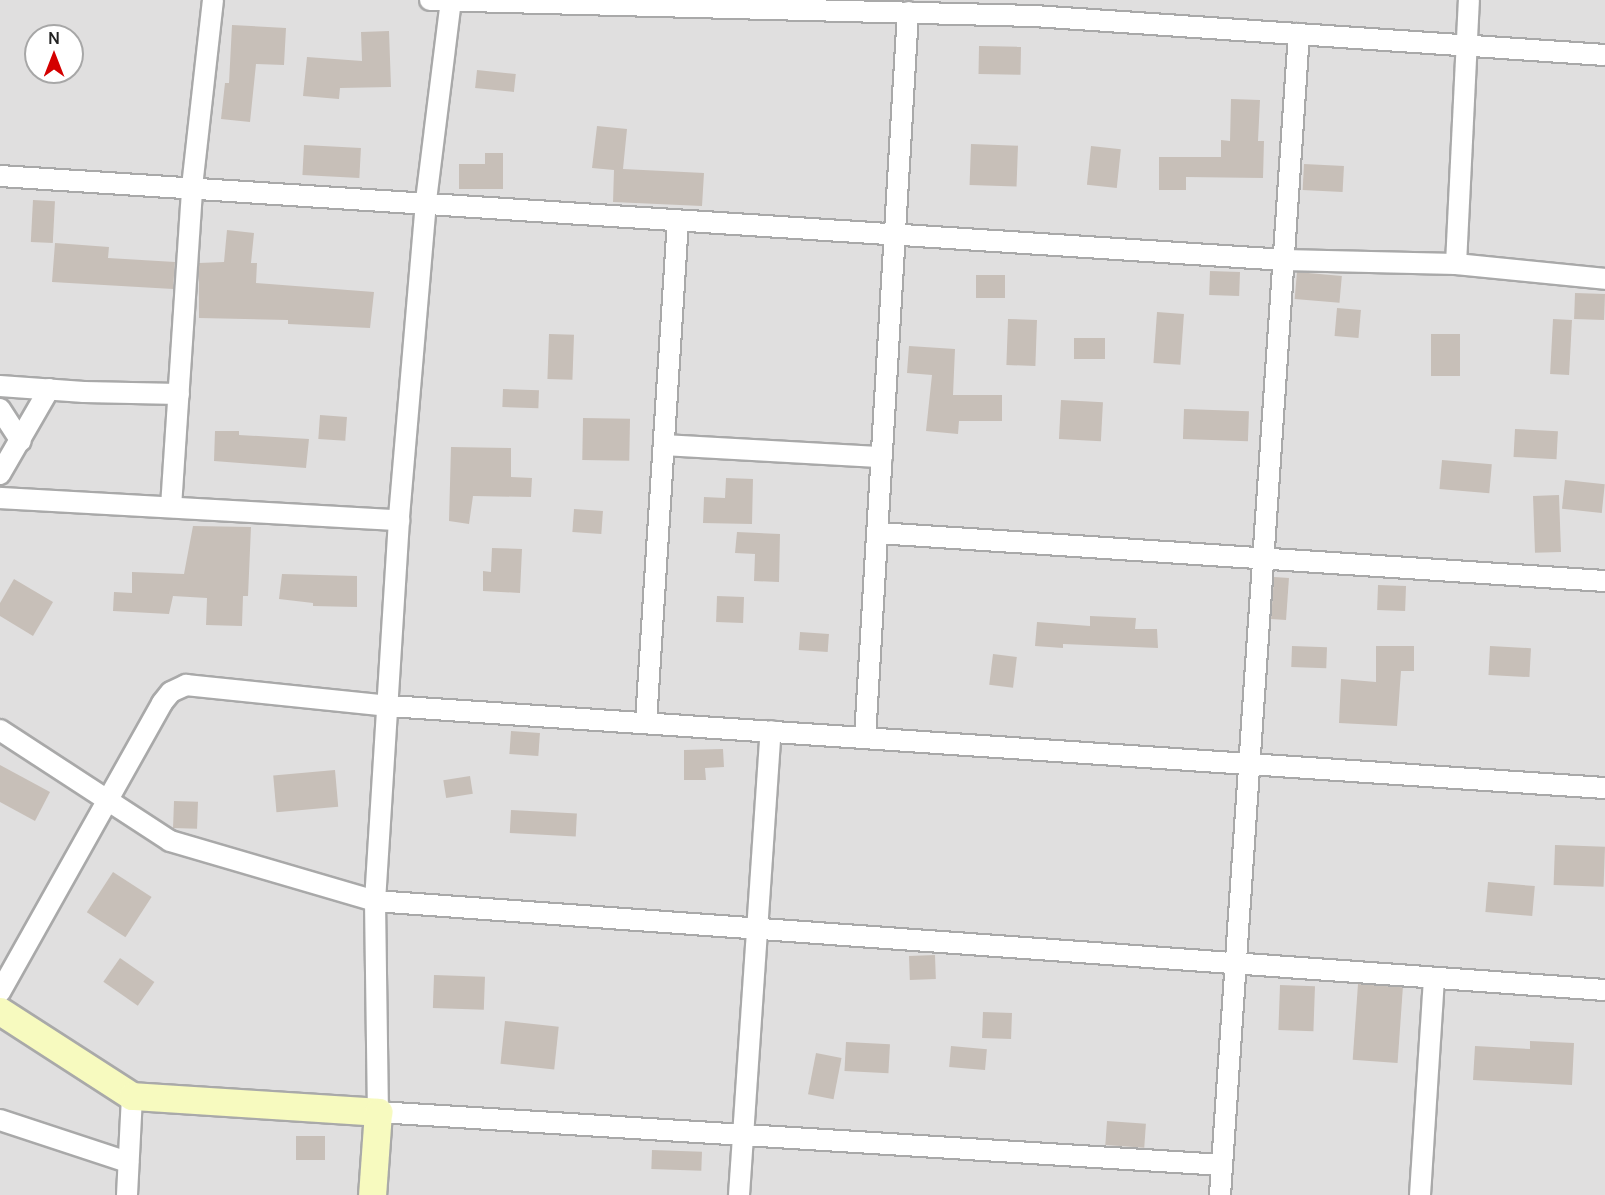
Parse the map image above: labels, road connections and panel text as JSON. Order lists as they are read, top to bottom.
{
  "north": "top"
}
